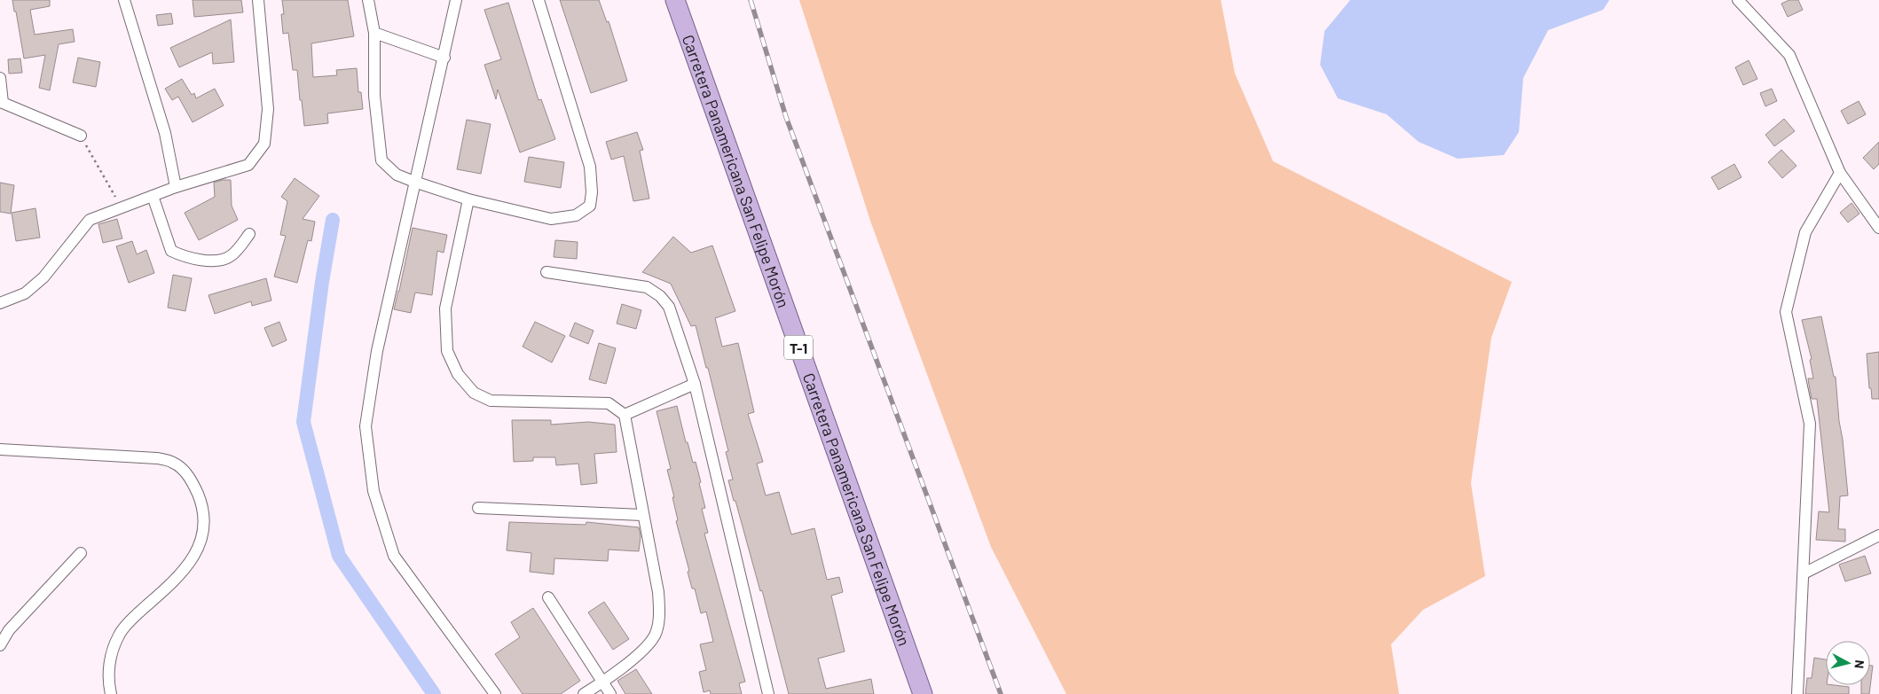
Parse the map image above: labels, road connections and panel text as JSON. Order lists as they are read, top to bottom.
{
  "streets": {
    "main road": ["Carretera Panamericana San Felipe Morón", "T-1"]
  },
  "north": "right"
}
